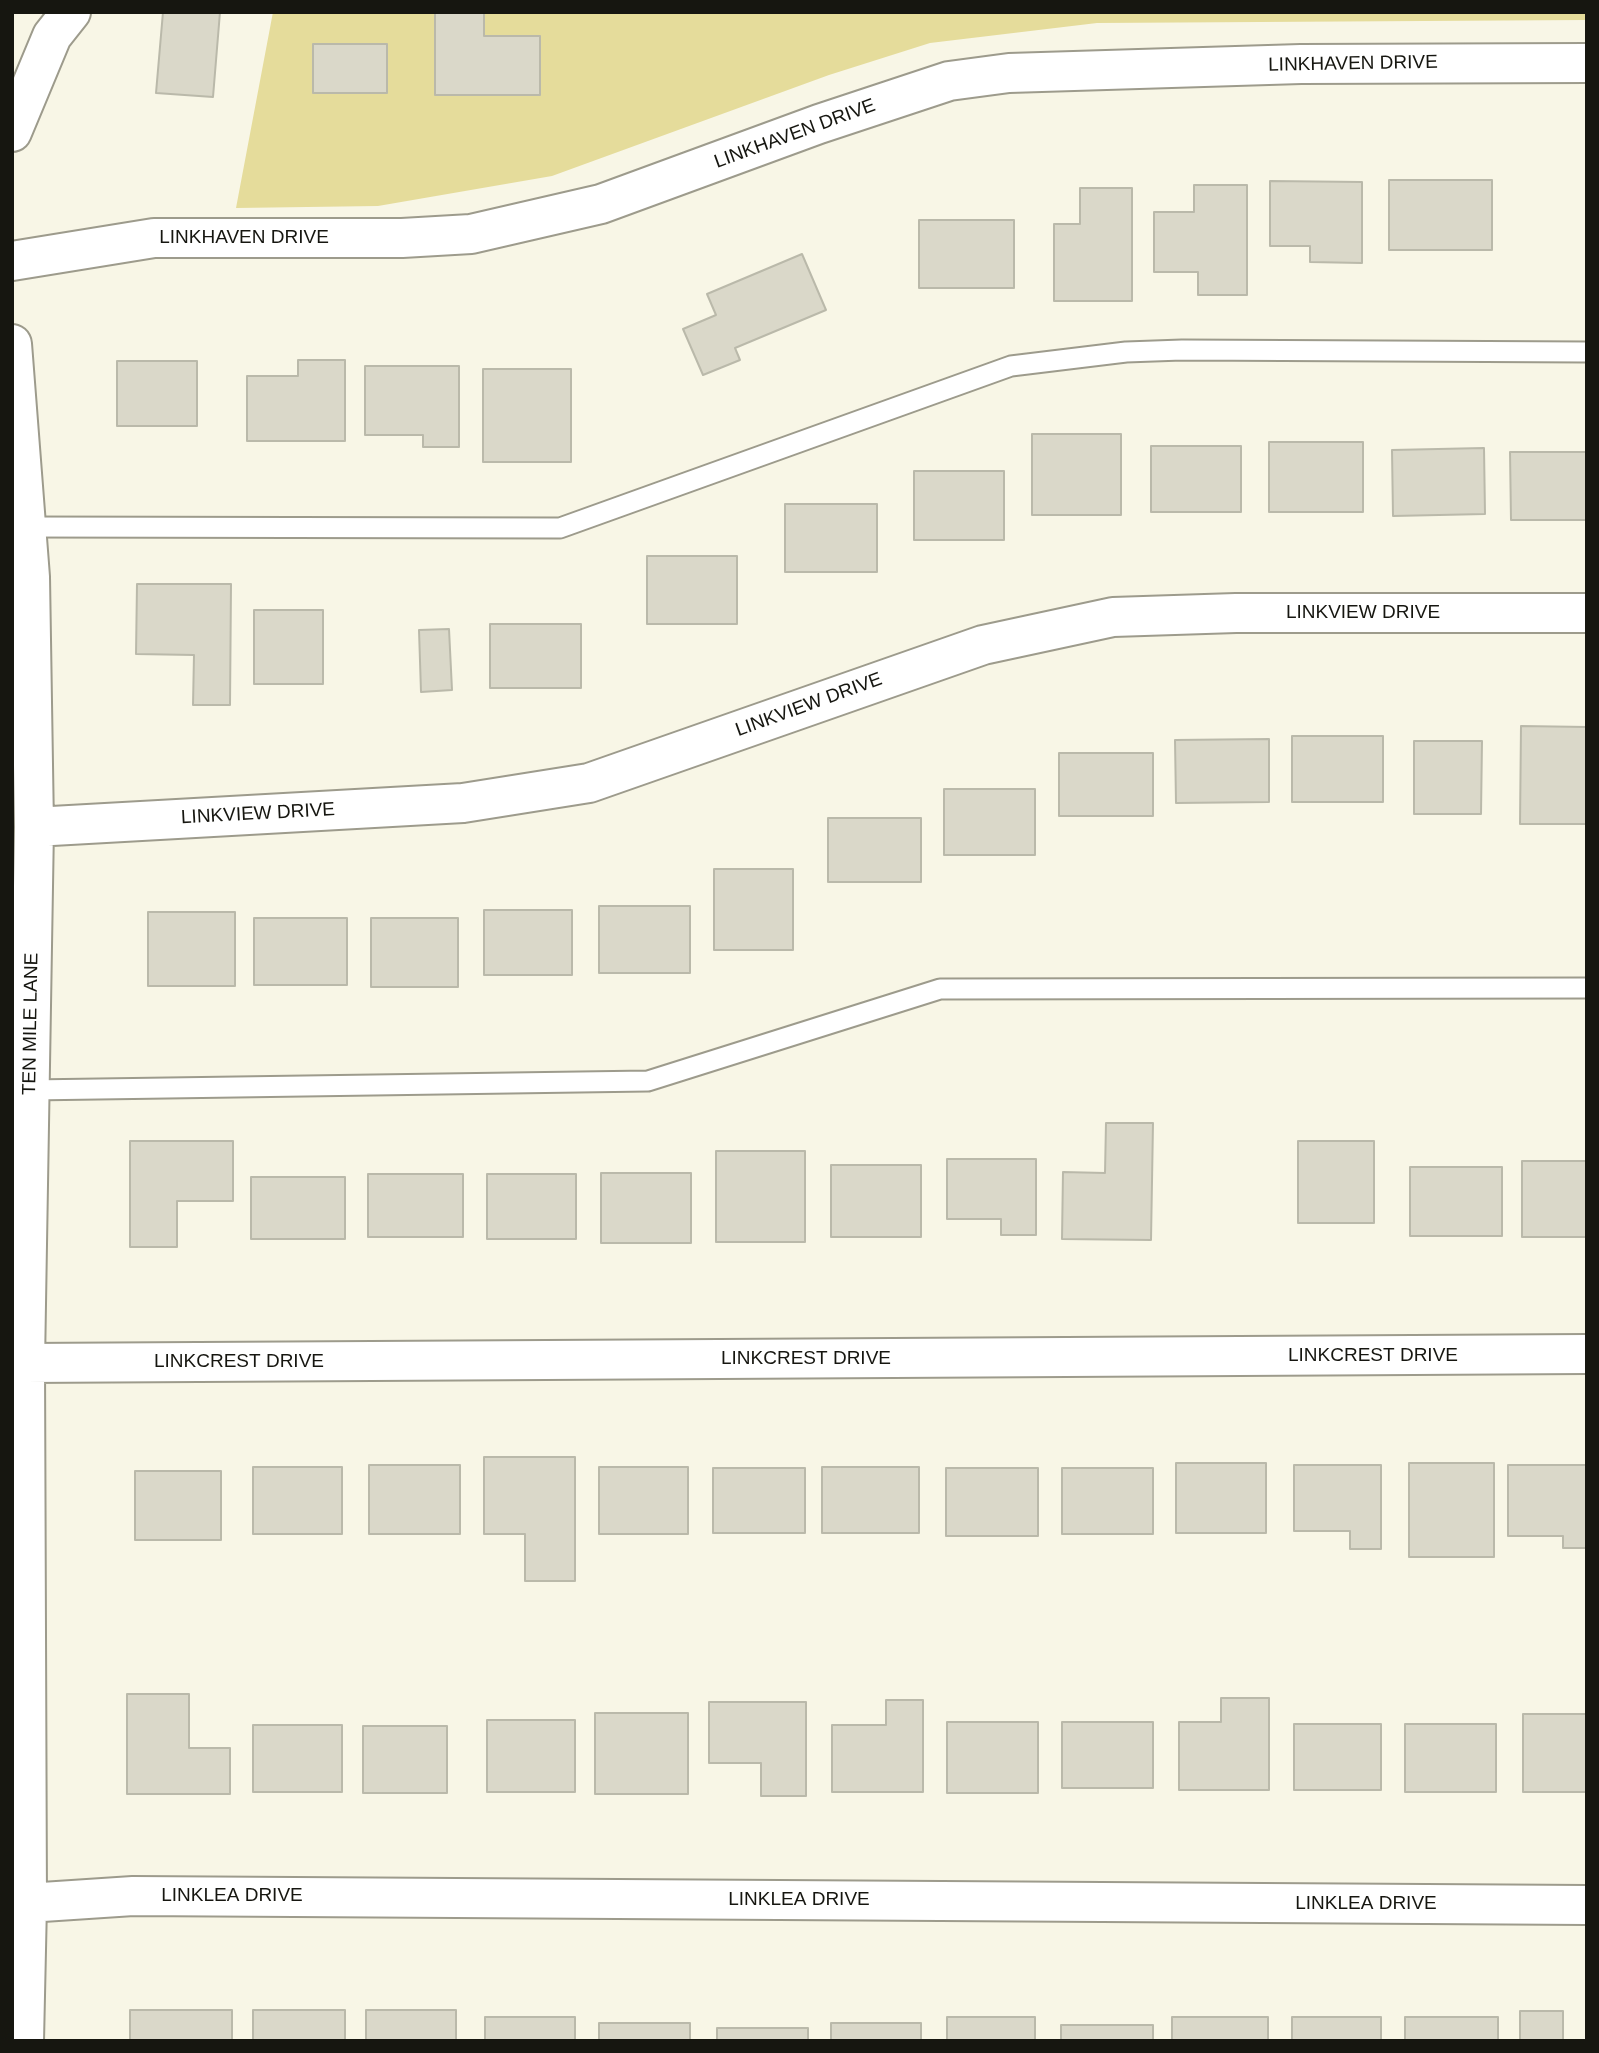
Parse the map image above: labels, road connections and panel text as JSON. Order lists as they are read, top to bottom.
{
  "streets": {
    "street": [
      "LINKHAVEN DRIVE",
      "LINKVIEW DRIVE",
      "TEN MILE LANE",
      "LINKCREST DRIVE",
      "LINKLEA DRIVE"
    ]
  },
  "crossings": [
    ["LINKVIEW DRIVE", "TEN MILE LANE"],
    ["TEN MILE LANE", "LINKCREST DRIVE"],
    ["TEN MILE LANE", "LINKLEA DRIVE"]
  ]
}
